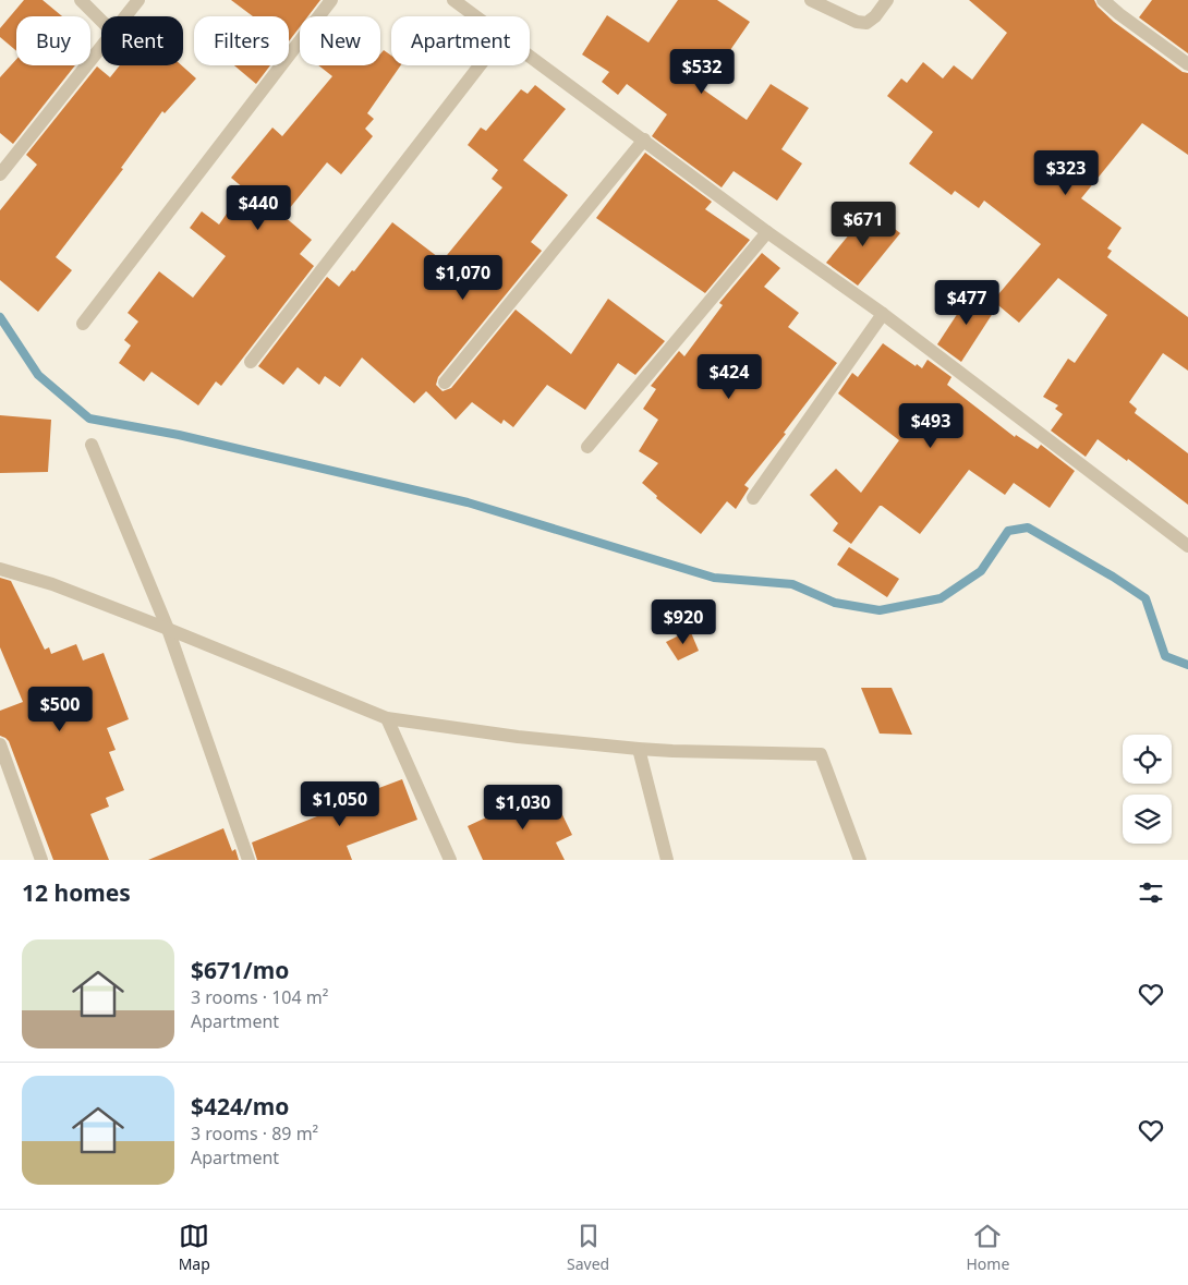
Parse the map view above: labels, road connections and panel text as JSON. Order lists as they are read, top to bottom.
{
  "page": {
    "chip": [
      "Buy",
      "Rent",
      "Filters",
      "New",
      "Apartment"
    ],
    "price": [
      "$532",
      "$323",
      "$440",
      "$671",
      "$1,070",
      "$477",
      "$424",
      "$493",
      "$920",
      "$500",
      "$1,050",
      "$1,030"
    ],
    "heading": "12 homes",
    "list": [
      {
        "name": "$671/mo",
        "note": "3 rooms · 104 m² · Apartment"
      },
      {
        "name": "$424/mo",
        "note": "3 rooms · 89 m² · Apartment"
      }
    ],
    "tabs": ["Map", "Saved", "Home"]
  }
}
